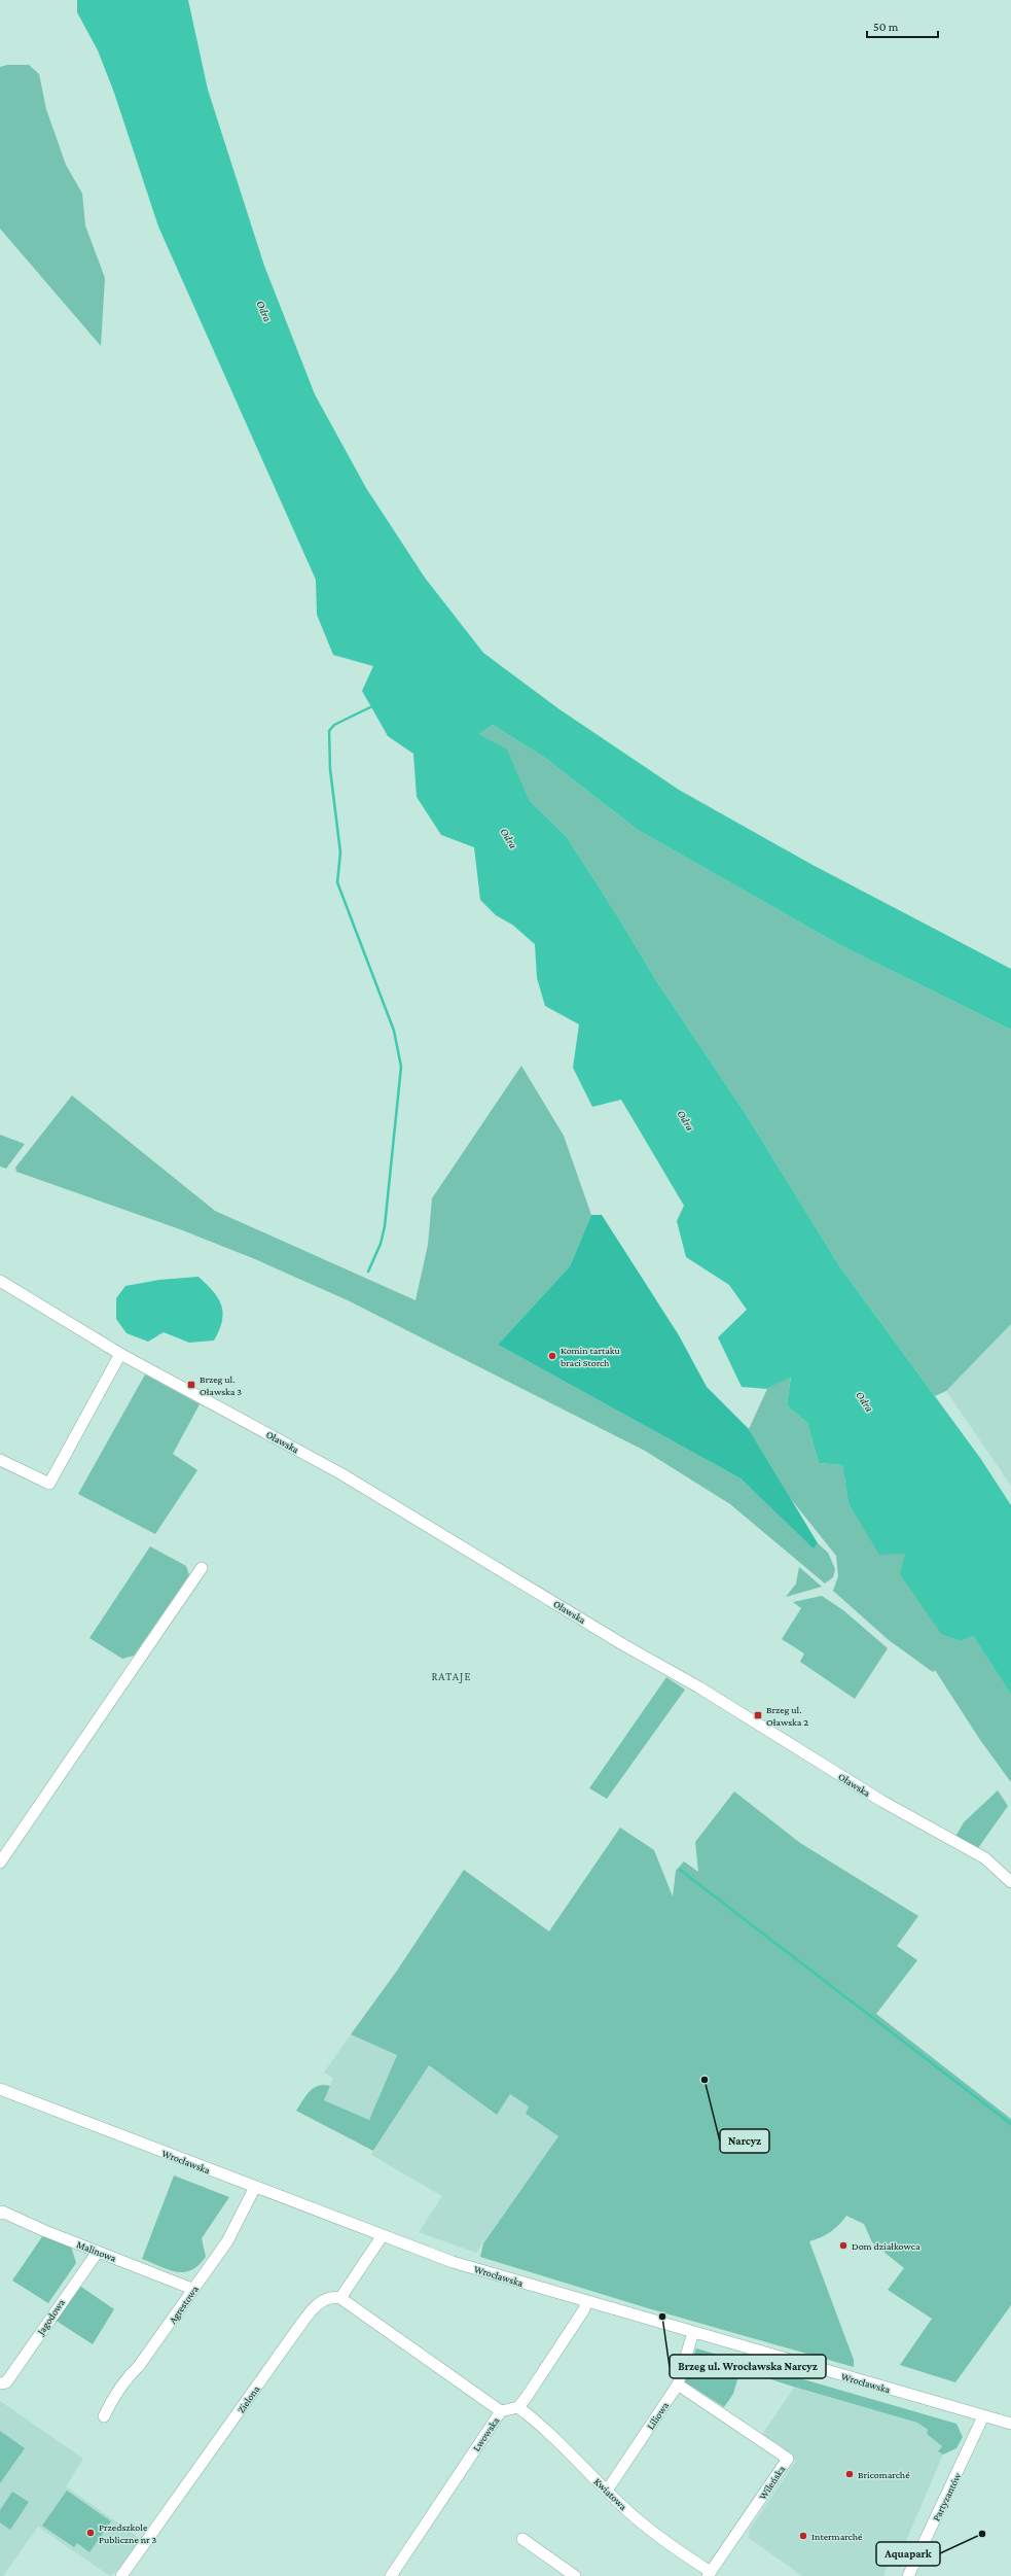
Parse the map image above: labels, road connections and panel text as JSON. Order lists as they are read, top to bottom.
{
  "streets": {
    "street": [
      "Oławska",
      "Wrocławska",
      "Malinowa",
      "Agrestowa",
      "Jagodowa",
      "Zielona",
      "Liliowa",
      "Lwowska",
      "Wileńska",
      "Kwiatowa",
      "Partyzantów"
    ]
  },
  "crossings": [
    ["Wrocławska", "Agrestowa"],
    ["Wrocławska", "Liliowa"],
    ["Wrocławska", "Partyzantów"],
    ["Malinowa", "Agrestowa"],
    ["Malinowa", "Jagodowa"],
    ["Liliowa", "Wileńska"],
    ["Liliowa", "Kwiatowa"],
    ["Lwowska", "Kwiatowa"],
    ["Wileńska", "Kwiatowa"]
  ],
  "districts": ["RATAJE"],
  "water": ["Odra"],
  "places": {
    "other": [
      "Komin tartaku braci Storch",
      "Narcyz",
      "Dom działkowca",
      "Brzeg ul. Wrocławska Narcyz",
      "Bricomarché",
      "Przedszkole Publiczne nr 3",
      "Aquapark",
      "Intermarché"
    ],
    "transit": ["Brzeg ul. Oławska 3", "Brzeg ul. Oławska 2"]
  },
  "scale_bar": "50 m"
}
